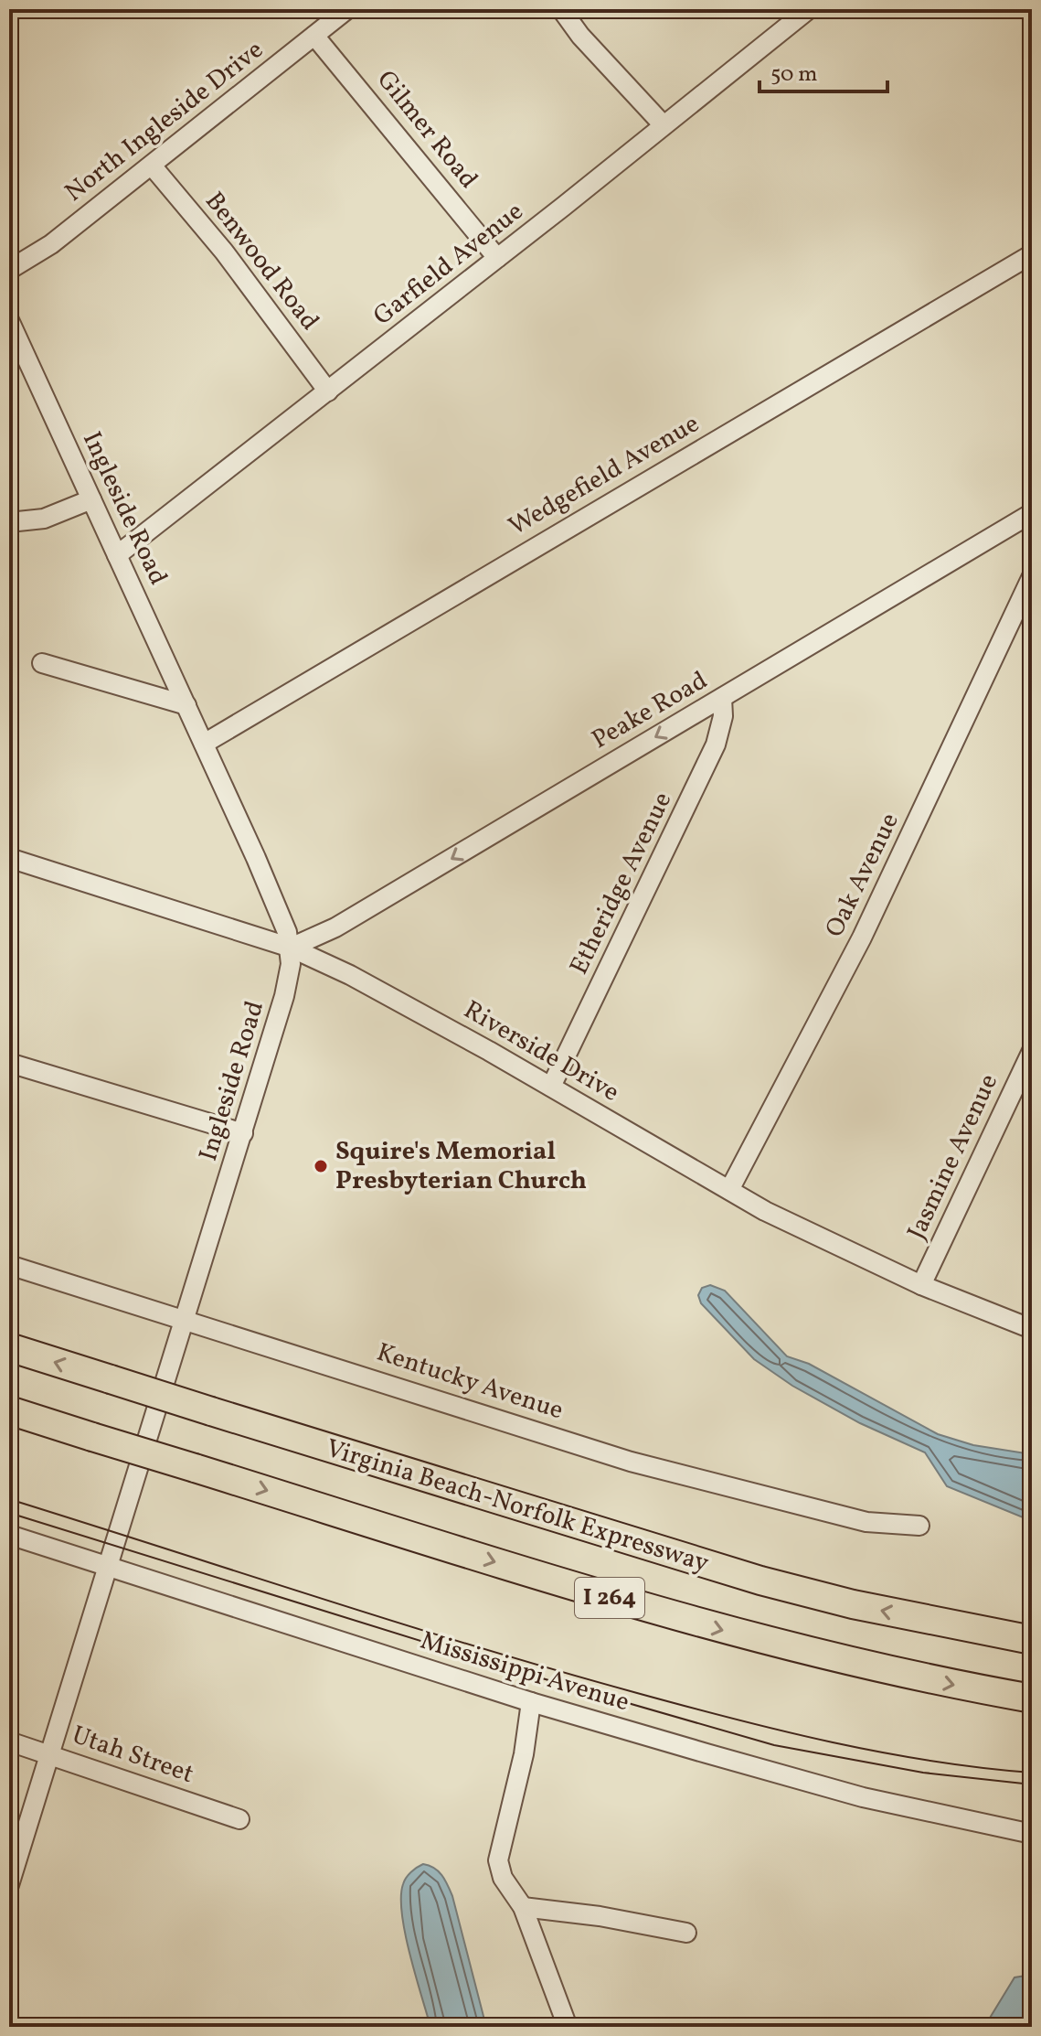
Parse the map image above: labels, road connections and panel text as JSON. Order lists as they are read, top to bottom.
{
  "streets": {
    "highway": ["Virginia Beach-Norfolk Expressway", "I 264"],
    "street": [
      "North Ingleside Drive",
      "Gilmer Road",
      "Benwood Road",
      "Garfield Avenue",
      "Wedgefield Avenue",
      "Ingleside Road",
      "Peake Road",
      "Oak Avenue",
      "Etheridge Avenue",
      "Riverside Drive",
      "Jasmine Avenue",
      "Kentucky Avenue",
      "Mississippi Avenue",
      "Utah Street"
    ]
  },
  "crossings": [
    ["North Ingleside Drive", "Gilmer Road"],
    ["North Ingleside Drive", "Benwood Road"],
    ["Gilmer Road", "Garfield Avenue"],
    ["Benwood Road", "Garfield Avenue"],
    ["Garfield Avenue", "Ingleside Road"],
    ["Wedgefield Avenue", "Ingleside Road"],
    ["Ingleside Road", "Peake Road"],
    ["Ingleside Road", "Riverside Drive"],
    ["Ingleside Road", "Kentucky Avenue"],
    ["Ingleside Road", "Mississippi Avenue"],
    ["Ingleside Road", "Utah Street"],
    ["Peake Road", "Etheridge Avenue"],
    ["Peake Road", "Riverside Drive"],
    ["Oak Avenue", "Riverside Drive"],
    ["Etheridge Avenue", "Riverside Drive"],
    ["Riverside Drive", "Jasmine Avenue"]
  ],
  "one_way": ["Peake Road"],
  "places": ["Squire's Memorial Presbyterian Church"],
  "scale_bar": "50 m"
}
